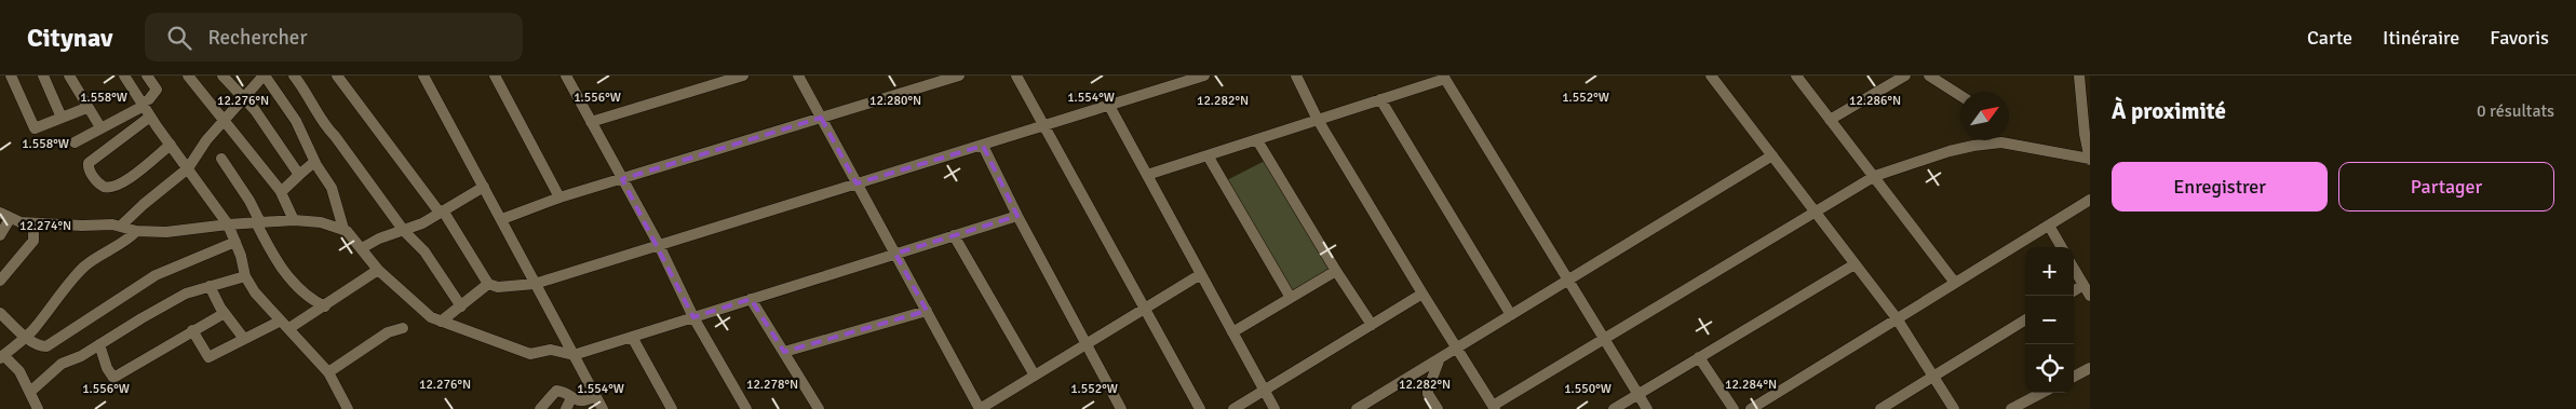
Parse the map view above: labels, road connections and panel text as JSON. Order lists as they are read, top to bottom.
{
  "north": "top right",
  "page": {
    "header": "Citynav",
    "search": "Rechercher",
    "nav": ["Carte", "Itinéraire", "Favoris"],
    "heading": ["À proximité", "0 résultats"],
    "buttons": ["Enregistrer", "Partager"],
    "map_buttons": ["+", "−"]
  },
  "coordinates": [
    "1.558°W",
    "1.556°W",
    "1.554°W",
    "1.552°W",
    "12.276°N",
    "12.280°N",
    "12.282°N",
    "12.286°N",
    "12.274°N",
    "12.278°N",
    "12.284°N",
    "1.550°W"
  ]
}
